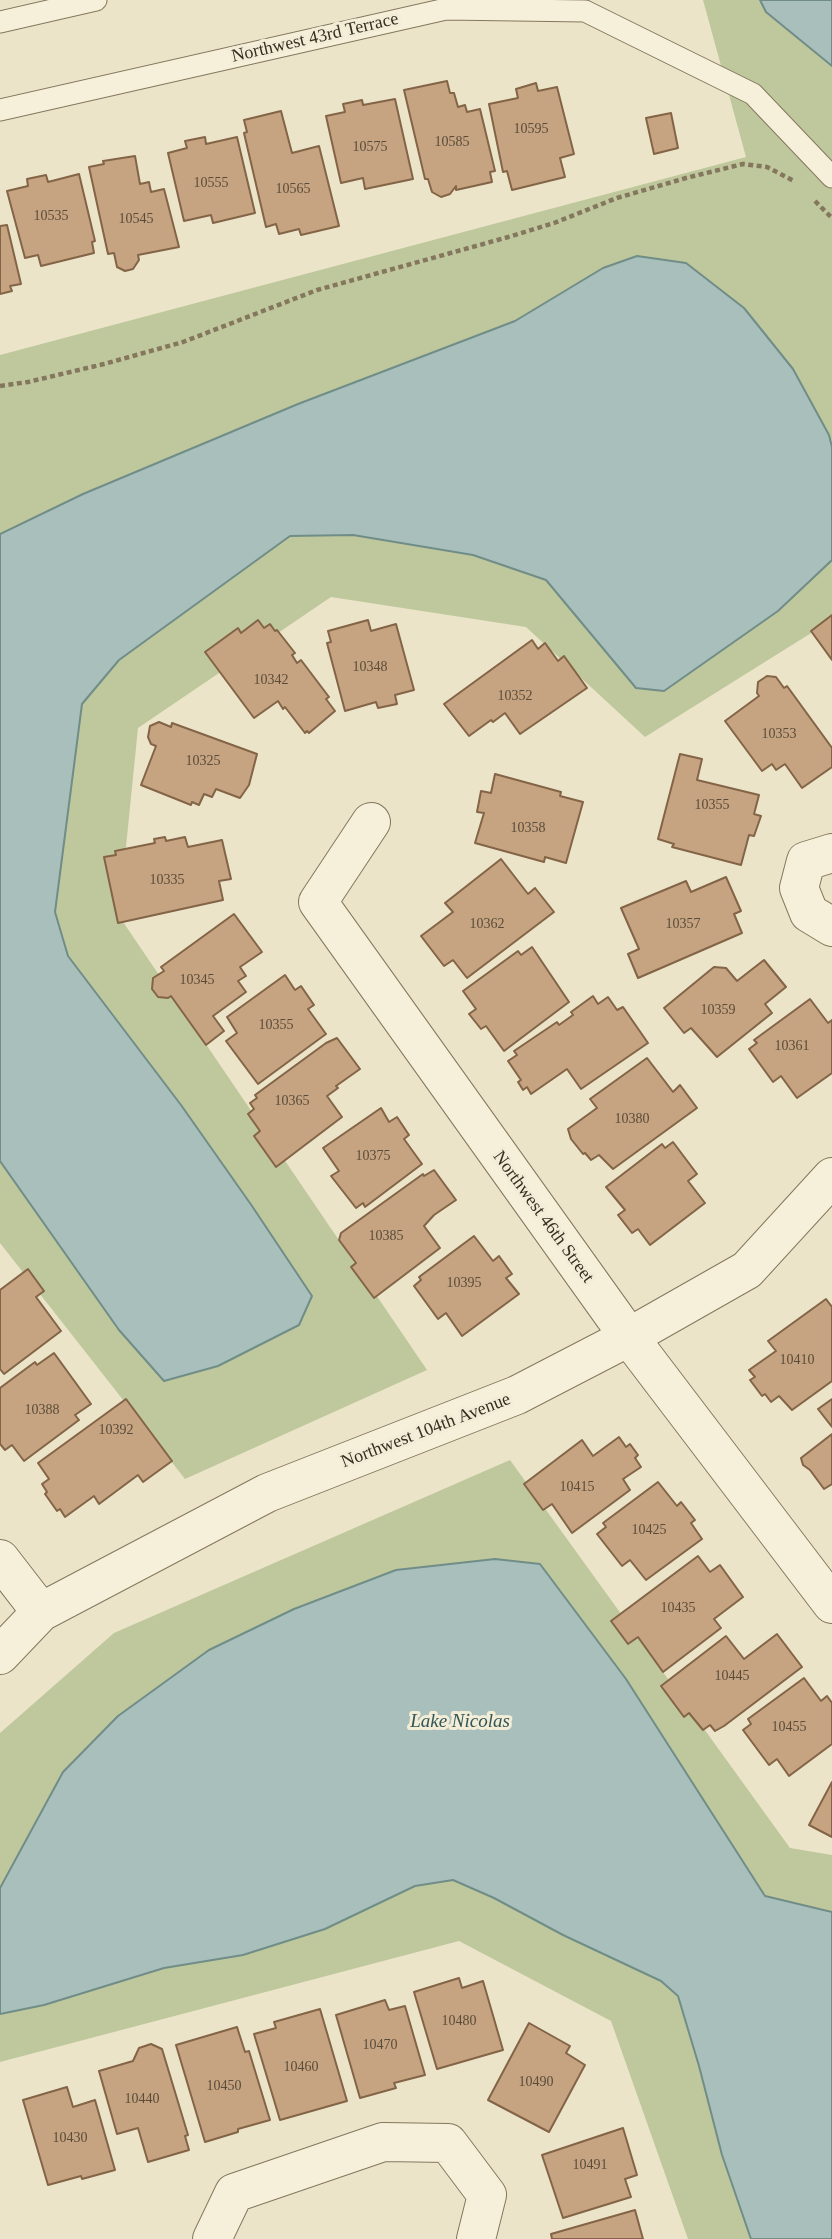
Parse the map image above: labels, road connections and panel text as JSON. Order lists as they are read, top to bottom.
{
  "streets": {
    "street": ["Northwest 46th Street", "Northwest 104th Avenue"],
    "lane": ["Northwest 43rd Terrace"]
  },
  "crossings": [
    ["Northwest 46th Street", "Northwest 104th Avenue"]
  ],
  "water": ["Lake Nicolas"],
  "house_numbers": [
    "10595",
    "10585",
    "10575",
    "10555",
    "10565",
    "10535",
    "10545",
    "10348",
    "10342",
    "10352",
    "10353",
    "10325",
    "10355",
    "10358",
    "10335",
    "10362",
    "10357",
    "10345",
    "10359",
    "10355",
    "10361",
    "10365",
    "10380",
    "10375",
    "10385",
    "10395",
    "10410",
    "10388",
    "10392",
    "10415",
    "10425",
    "10435",
    "10445",
    "10455",
    "10480",
    "10470",
    "10460",
    "10490",
    "10450",
    "10440",
    "10430",
    "10491"
  ]
}
